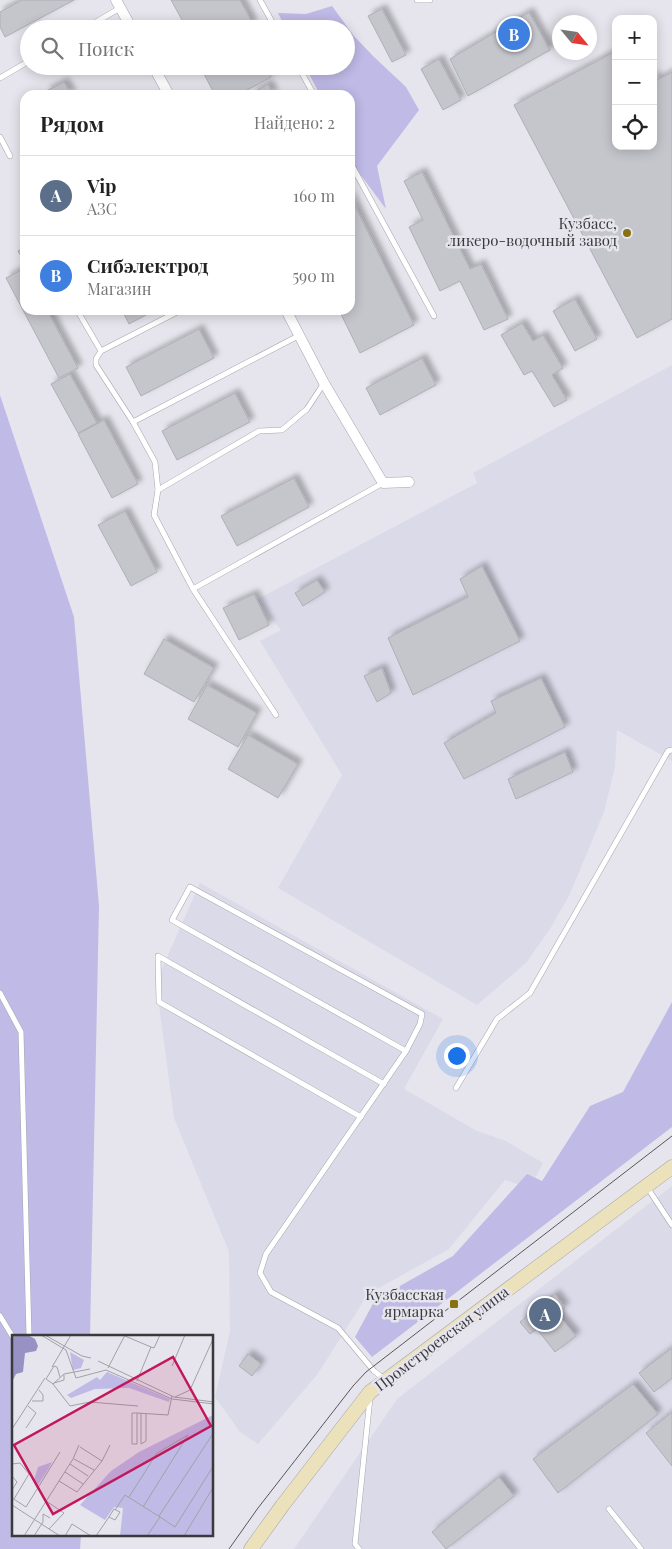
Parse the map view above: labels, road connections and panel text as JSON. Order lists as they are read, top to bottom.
{
  "streets": {
    "street": ["Промстроевская улица"]
  },
  "places": {
    "other": ["Кузбасс, ликеро-водочный завод"],
    "transit": ["Кузбасская ярмарка"]
  },
  "north": "bottom right",
  "page": {
    "map_buttons": ["+", "−"],
    "pins": ["B", "A"],
    "search": "Поиск",
    "heading": ["Рядом", "Найдено: 2"],
    "list": [
      {
        "mark": "A",
        "name": "Vip",
        "note": "АЗС",
        "value": "160 m"
      },
      {
        "mark": "B",
        "name": "Сибэлектрод",
        "note": "Магазин",
        "value": "590 m"
      }
    ]
  }
}
